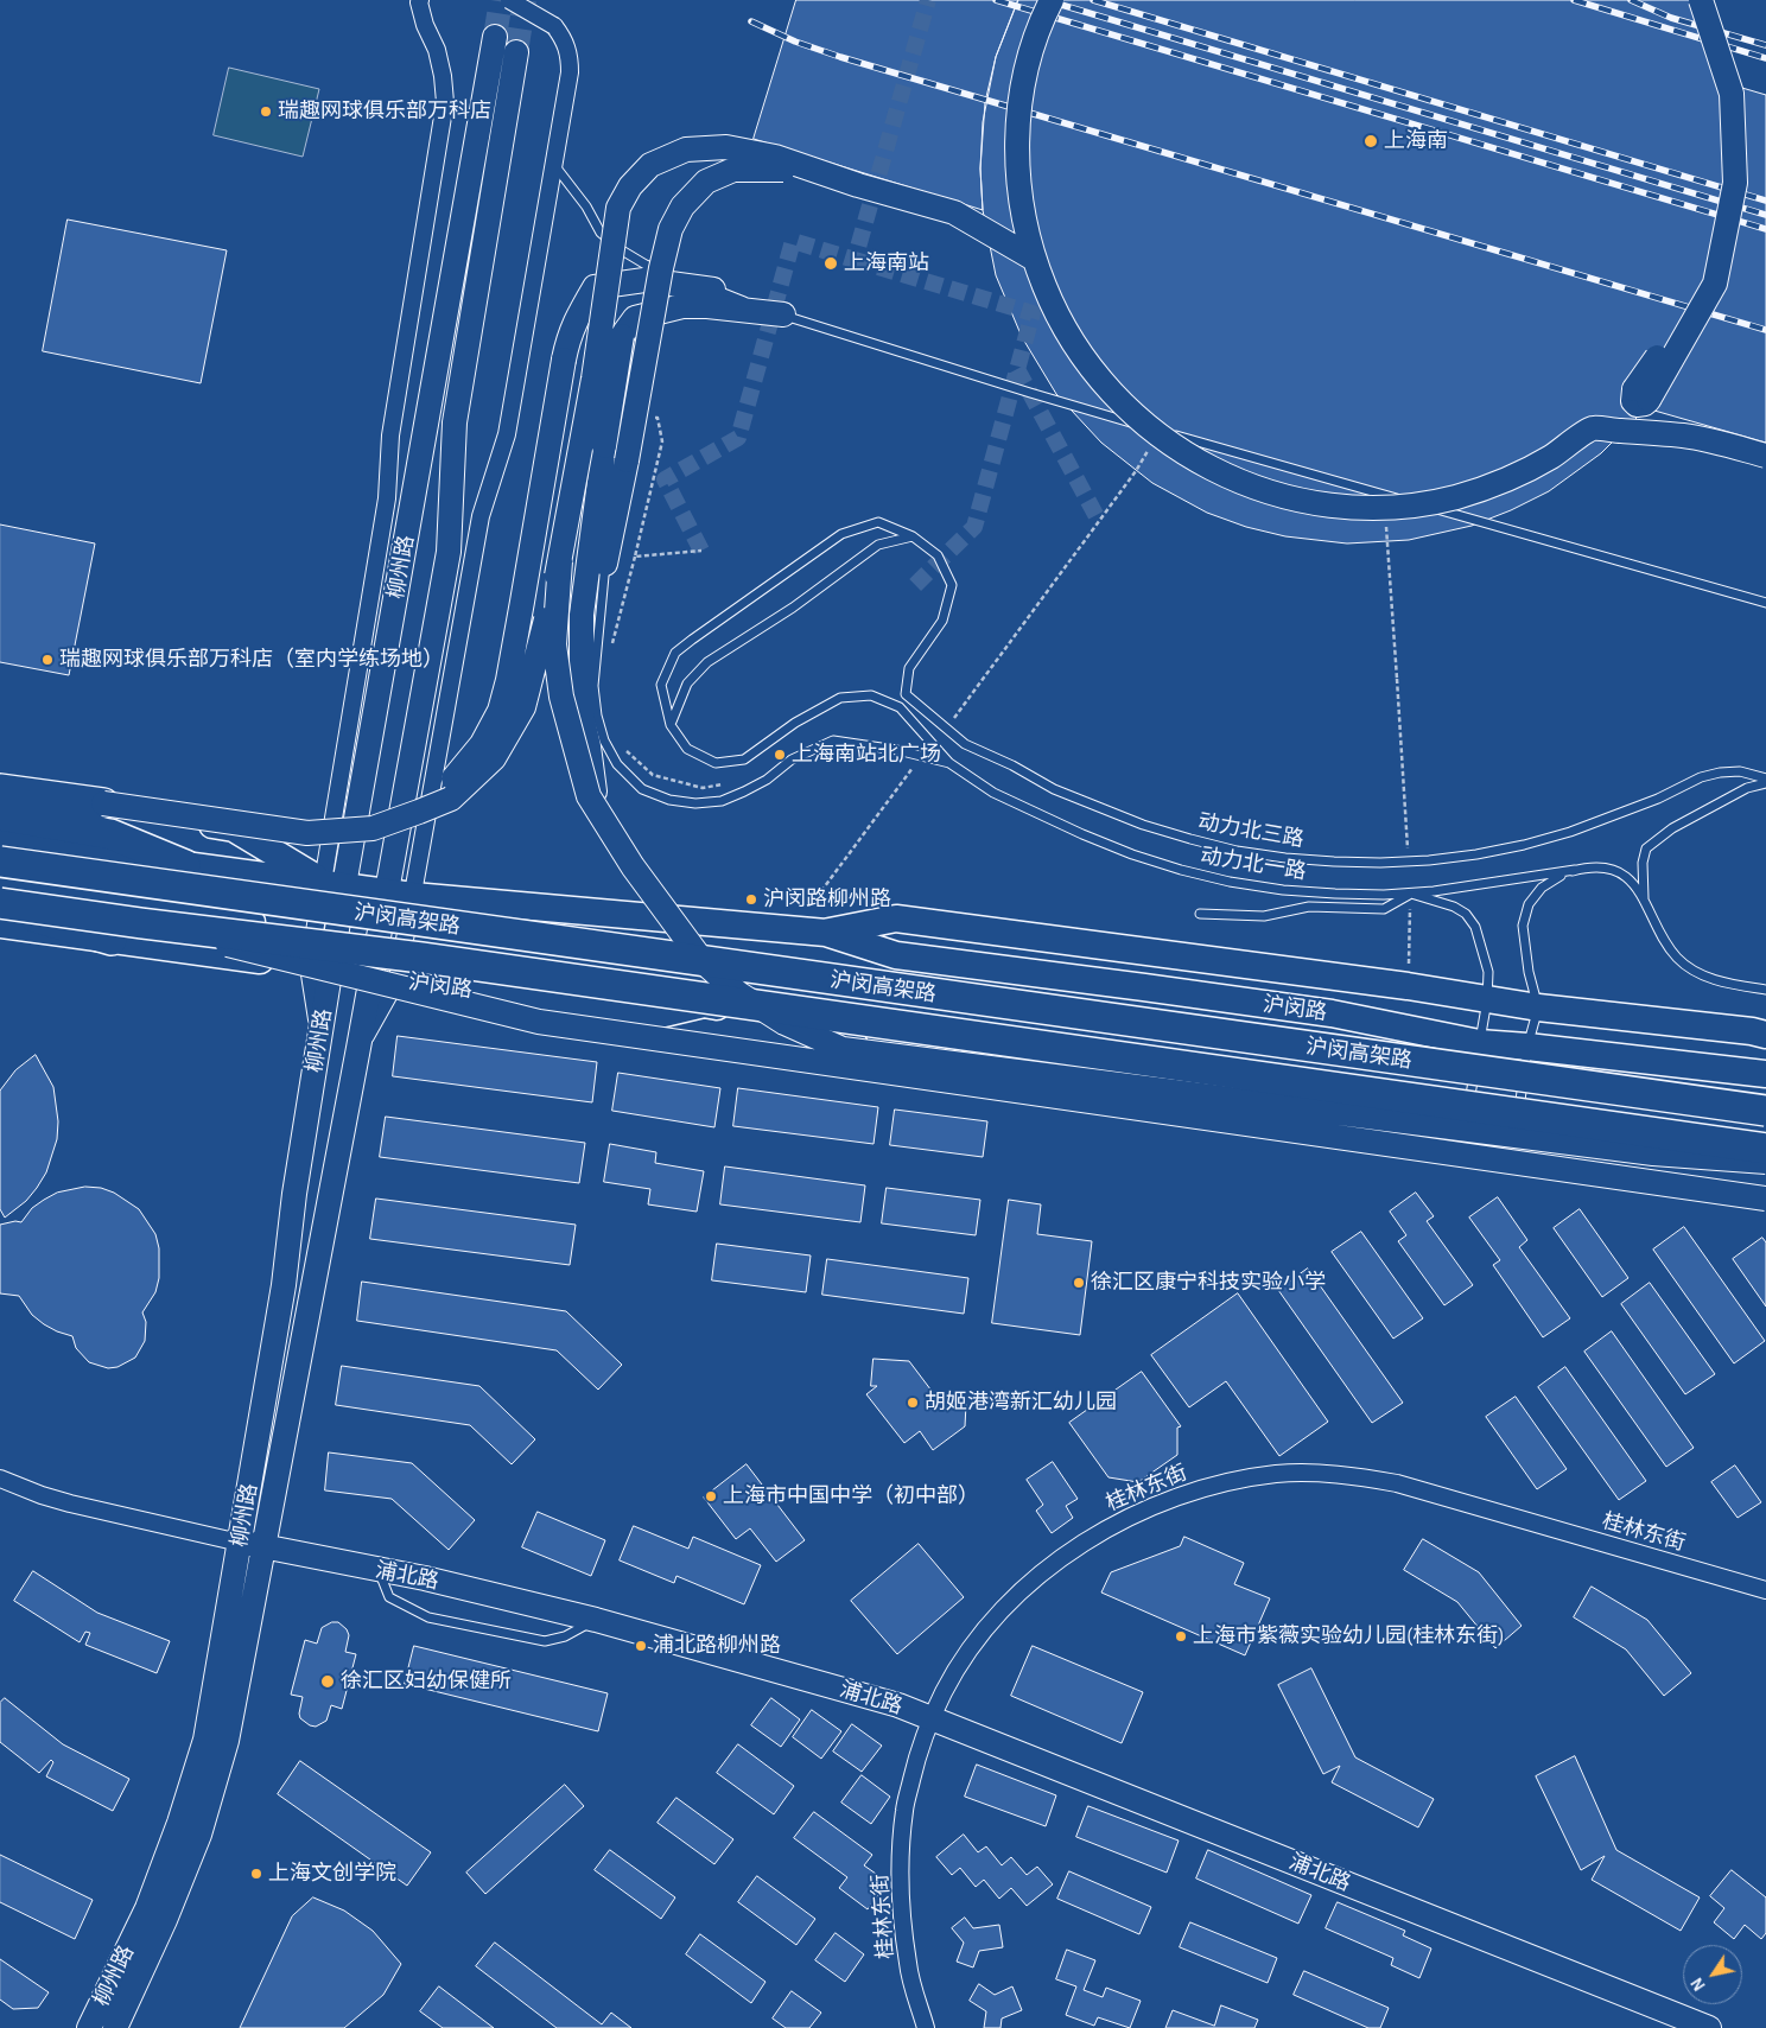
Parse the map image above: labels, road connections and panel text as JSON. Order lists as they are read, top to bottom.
{
  "streets": {
    "highway": ["沪闵高架路"],
    "main road": ["柳州路", "沪闵路", "浦北路"],
    "street": ["桂林东街"],
    "lane": ["动力北三路", "动力北一路"]
  },
  "crossings": [
    ["柳州路", "沪闵路"],
    ["柳州路", "浦北路"],
    ["桂林东街", "浦北路"]
  ],
  "places": [
    "瑞趣网球俱乐部万科店",
    "上海南",
    "上海南站",
    "瑞趣网球俱乐部万科店（室内学练场地）",
    "上海南站北广场",
    "沪闵路柳州路",
    "徐汇区康宁科技实验小学",
    "胡姬港湾新汇幼儿园",
    "上海市中国中学（初中部）",
    "上海市紫薇实验幼儿园(桂林东街)",
    "浦北路柳州路",
    "徐汇区妇幼保健所",
    "上海文创学院"
  ],
  "north": "bottom left"
}
